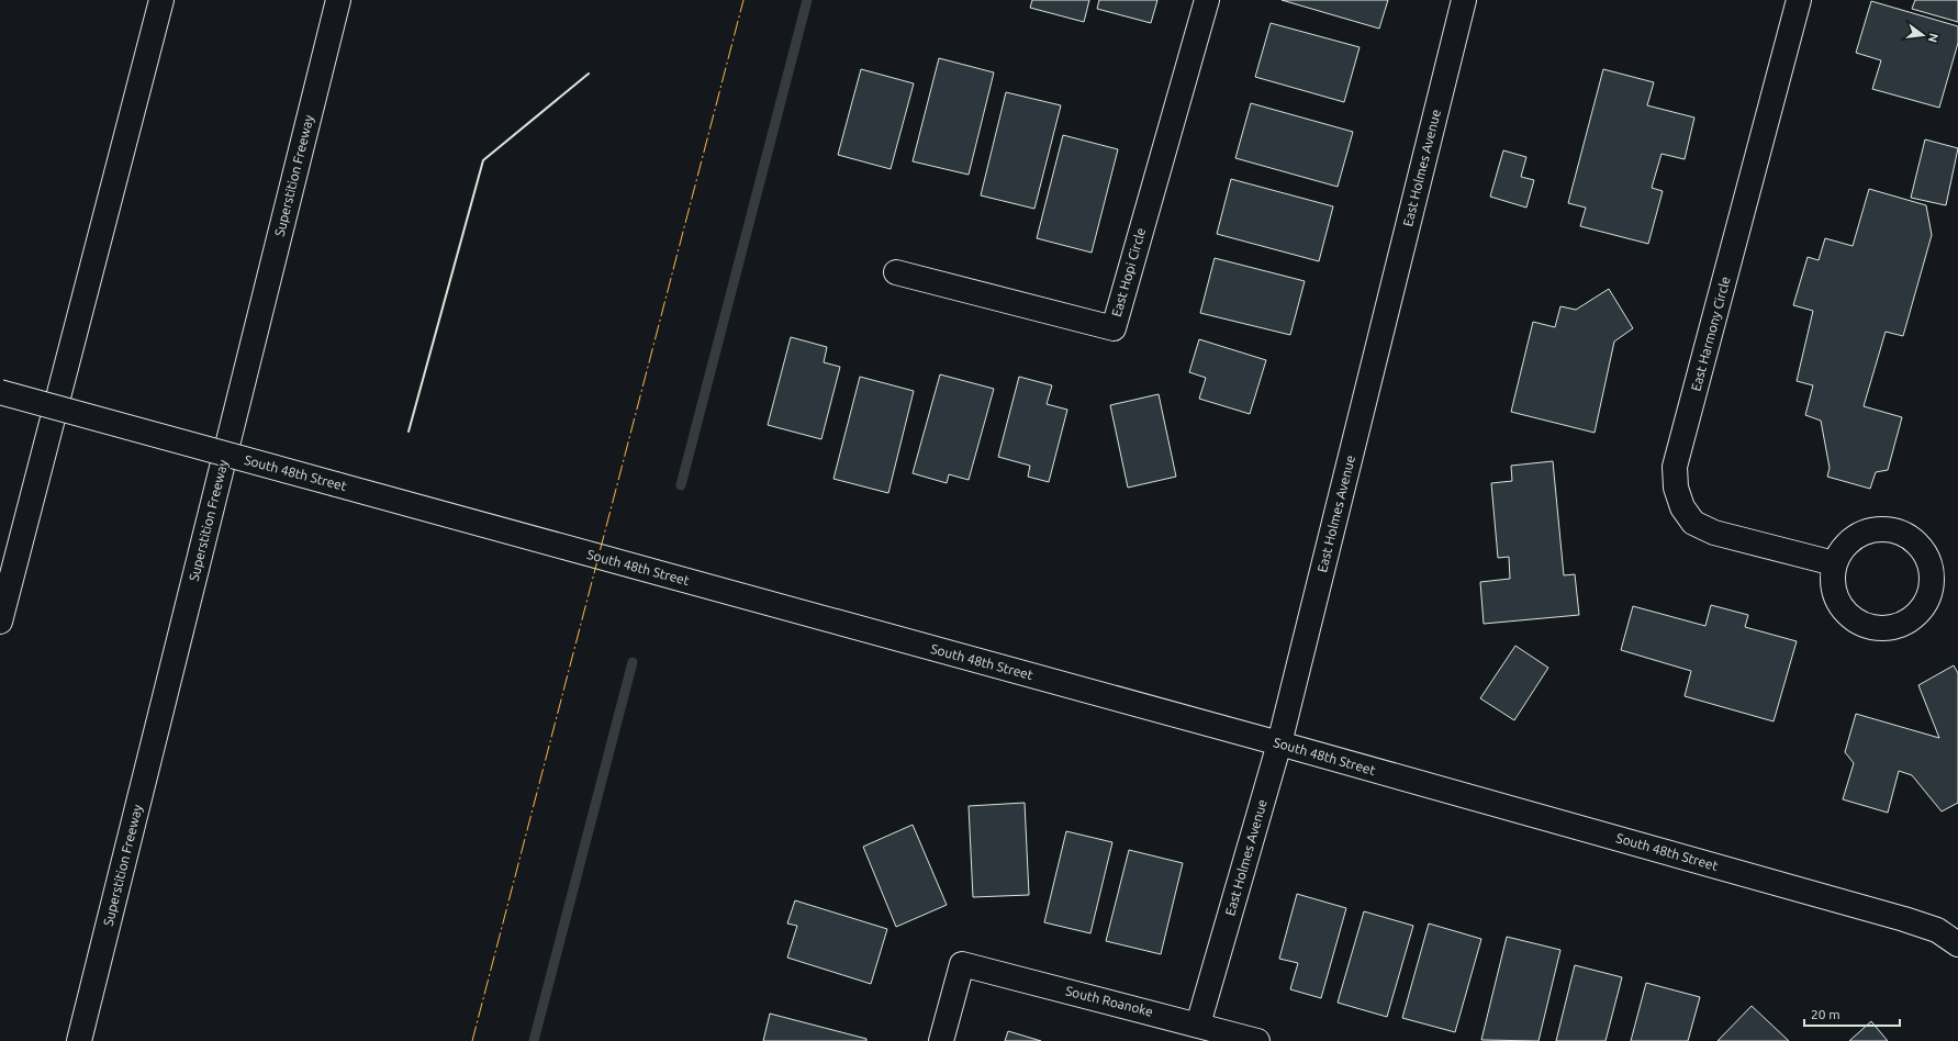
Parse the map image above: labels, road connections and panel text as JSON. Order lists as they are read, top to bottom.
{
  "streets": {
    "main road": [
      "East Holmes Avenue",
      "Superstition Freeway",
      "East Hopi Circle",
      "East Harmony Circle",
      "South 48th Street",
      "South Roanoke"
    ]
  },
  "crossings": [
    ["East Holmes Avenue", "South 48th Street"],
    ["East Holmes Avenue", "South Roanoke"]
  ],
  "scale_bar": "20 m",
  "north": "right"
}
